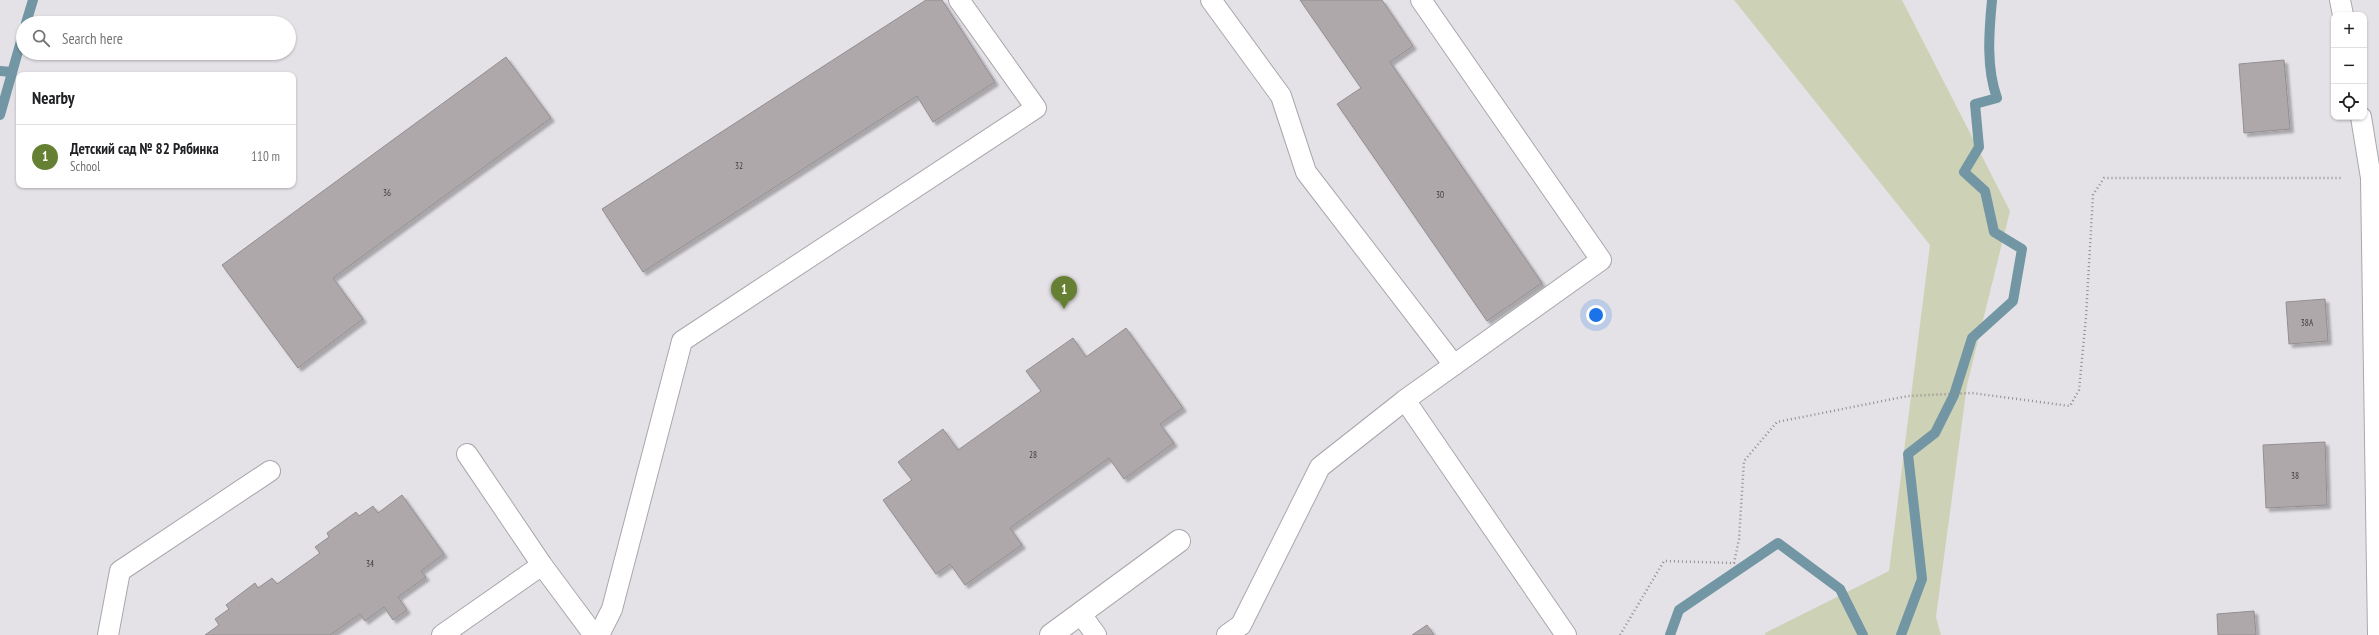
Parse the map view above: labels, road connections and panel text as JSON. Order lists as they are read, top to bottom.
{
  "house_numbers": [
    "32",
    "36",
    "30",
    "38А",
    "28",
    "38",
    "34"
  ],
  "page": {
    "map_buttons": ["+", "−"],
    "search": "Search here",
    "heading": "Nearby",
    "list": [
      {
        "mark": "1",
        "name": "Детский сад № 82 Рябинка",
        "note": "School",
        "value": "110 m"
      }
    ],
    "pins": "1"
  }
}
